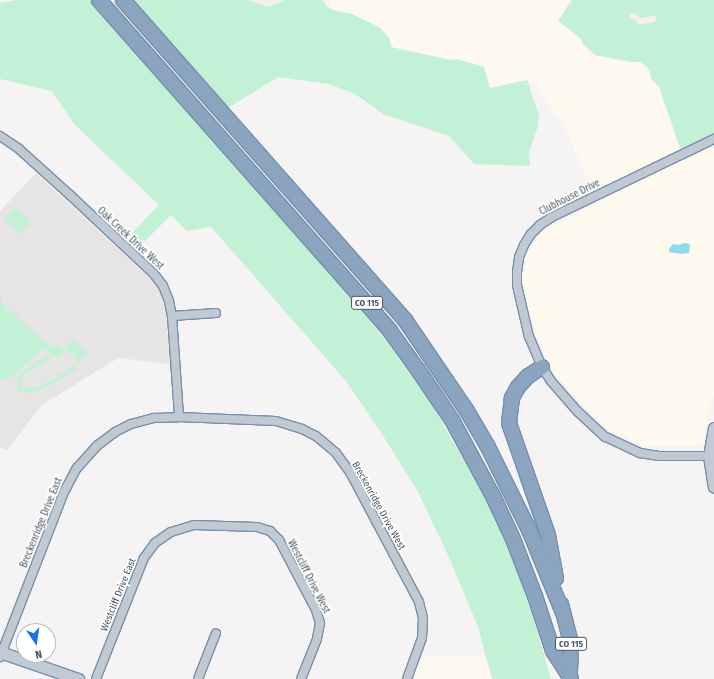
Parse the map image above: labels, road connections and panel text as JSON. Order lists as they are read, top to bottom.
{
  "streets": {
    "highway": ["CO 115"],
    "street": [
      "Clubhouse Drive",
      "Oak Creek Drive West",
      "Breckenridge Drive West",
      "Breckenridge Drive East",
      "Westcliff Drive West",
      "Westcliff Drive East"
    ]
  },
  "crossings": [
    ["Oak Creek Drive West", "Breckenridge Drive West"],
    ["Oak Creek Drive West", "Breckenridge Drive East"],
    ["Breckenridge Drive West", "Breckenridge Drive East"],
    ["Westcliff Drive West", "Westcliff Drive East"]
  ],
  "north": "bottom"
}
